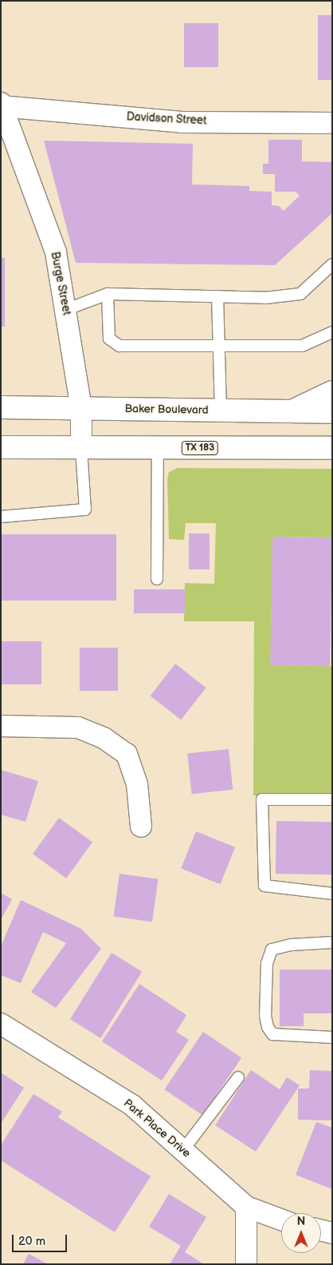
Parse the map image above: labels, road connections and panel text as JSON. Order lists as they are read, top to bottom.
{
  "streets": {
    "main road": ["Baker Boulevard", "TX 183"],
    "street": ["Davidson Street", "Burge Street", "Park Place Drive"]
  },
  "crossings": [
    ["Davidson Street", "Burge Street"],
    ["Burge Street", "Baker Boulevard"],
    ["Burge Street", "TX 183"]
  ],
  "scale_bar": "20 m",
  "north": "top"
}
